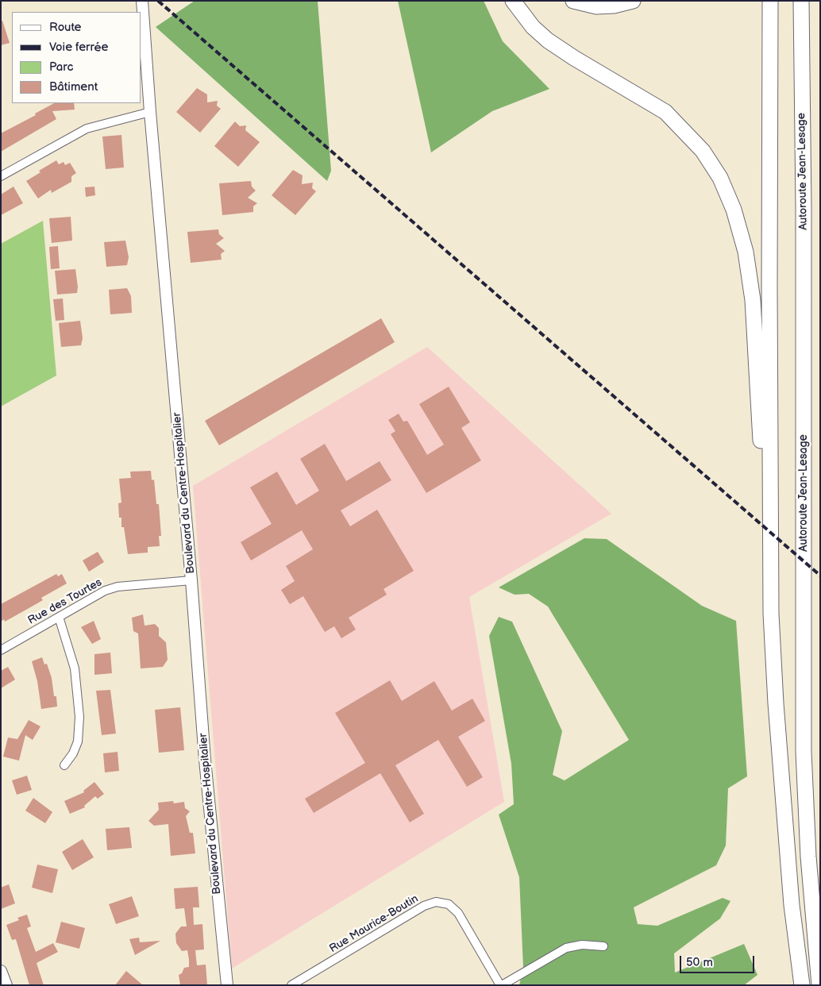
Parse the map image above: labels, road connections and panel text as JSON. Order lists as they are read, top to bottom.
{
  "streets": {
    "highway": ["Autoroute Jean-Lesage"],
    "street": ["Boulevard du Centre-Hospitalier", "Rue des Tourtes", "Rue Maurice-Boutin"]
  },
  "crossings": [
    ["Boulevard du Centre-Hospitalier", "Rue des Tourtes"]
  ],
  "legend": [
    "Route",
    "Voie ferrée",
    "Parc",
    "Bâtiment"
  ],
  "scale_bar": "50 m"
}
